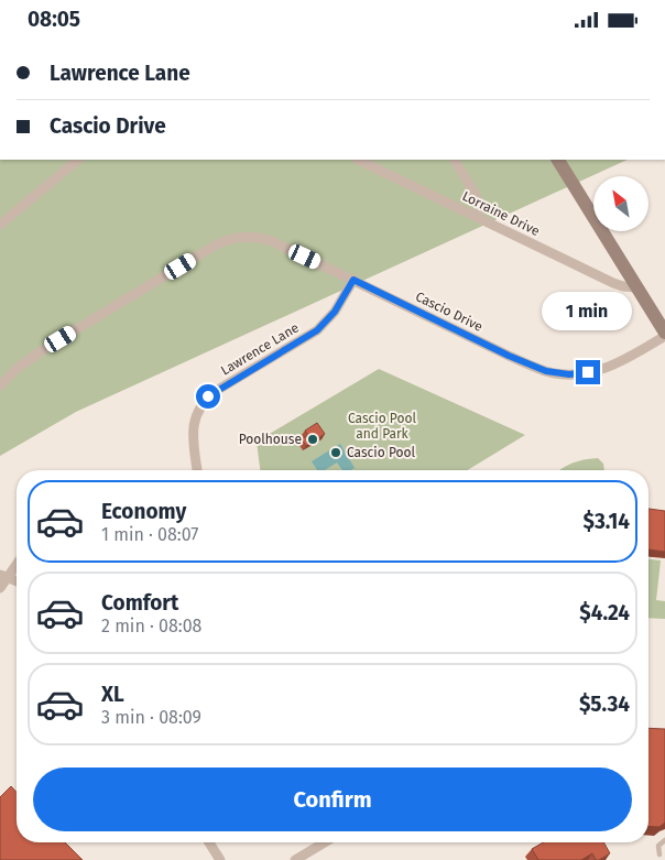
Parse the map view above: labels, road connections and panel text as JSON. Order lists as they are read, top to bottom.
{
  "streets": {
    "street": ["Lorraine Drive", "Cascio Drive", "Lawrence Lane"]
  },
  "crossings": [
    ["Cascio Drive", "Lawrence Lane"]
  ],
  "parks": ["Cascio Pool and Park"],
  "places": ["Poolhouse", "Cascio Pool"],
  "north": "top left",
  "page": {
    "status": "08:05",
    "banner": ["Lawrence Lane", "Cascio Drive"],
    "bubble": "1 min",
    "list": [
      {
        "name": "Economy",
        "note": "1 min · 08:07",
        "value": "$3.14"
      },
      {
        "name": "Comfort",
        "note": "2 min · 08:08",
        "value": "$4.24"
      },
      {
        "name": "XL",
        "note": "3 min · 08:09",
        "value": "$5.34"
      }
    ],
    "buttons": "Confirm"
  }
}
